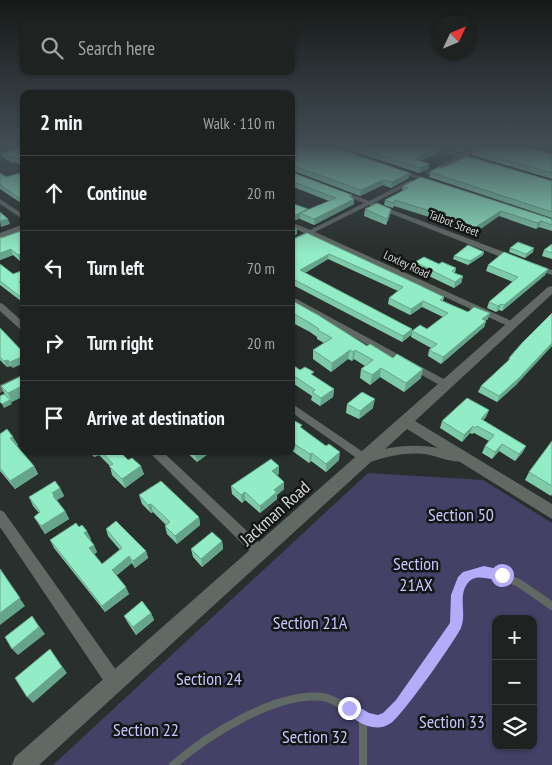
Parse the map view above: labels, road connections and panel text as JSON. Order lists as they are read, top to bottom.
{
  "streets": {
    "street": ["Talbot Street", "Loxley Road", "Jackman Road"]
  },
  "crossings": [
    ["Loxley Road", "Jackman Road"]
  ],
  "parks": [
    "Section 50",
    "Section 21AX",
    "Section 21A",
    "Section 24",
    "Section 33",
    "Section 22",
    "Section 32"
  ],
  "north": "top right",
  "page": {
    "search": "Search here",
    "heading": ["2 min", "Walk · 110 m"],
    "list": [
      ["Continue", "20 m"],
      ["Turn left", "70 m"],
      ["Turn right", "20 m"],
      "Arrive at destination"
    ],
    "map_buttons": ["+", "−"]
  }
}
